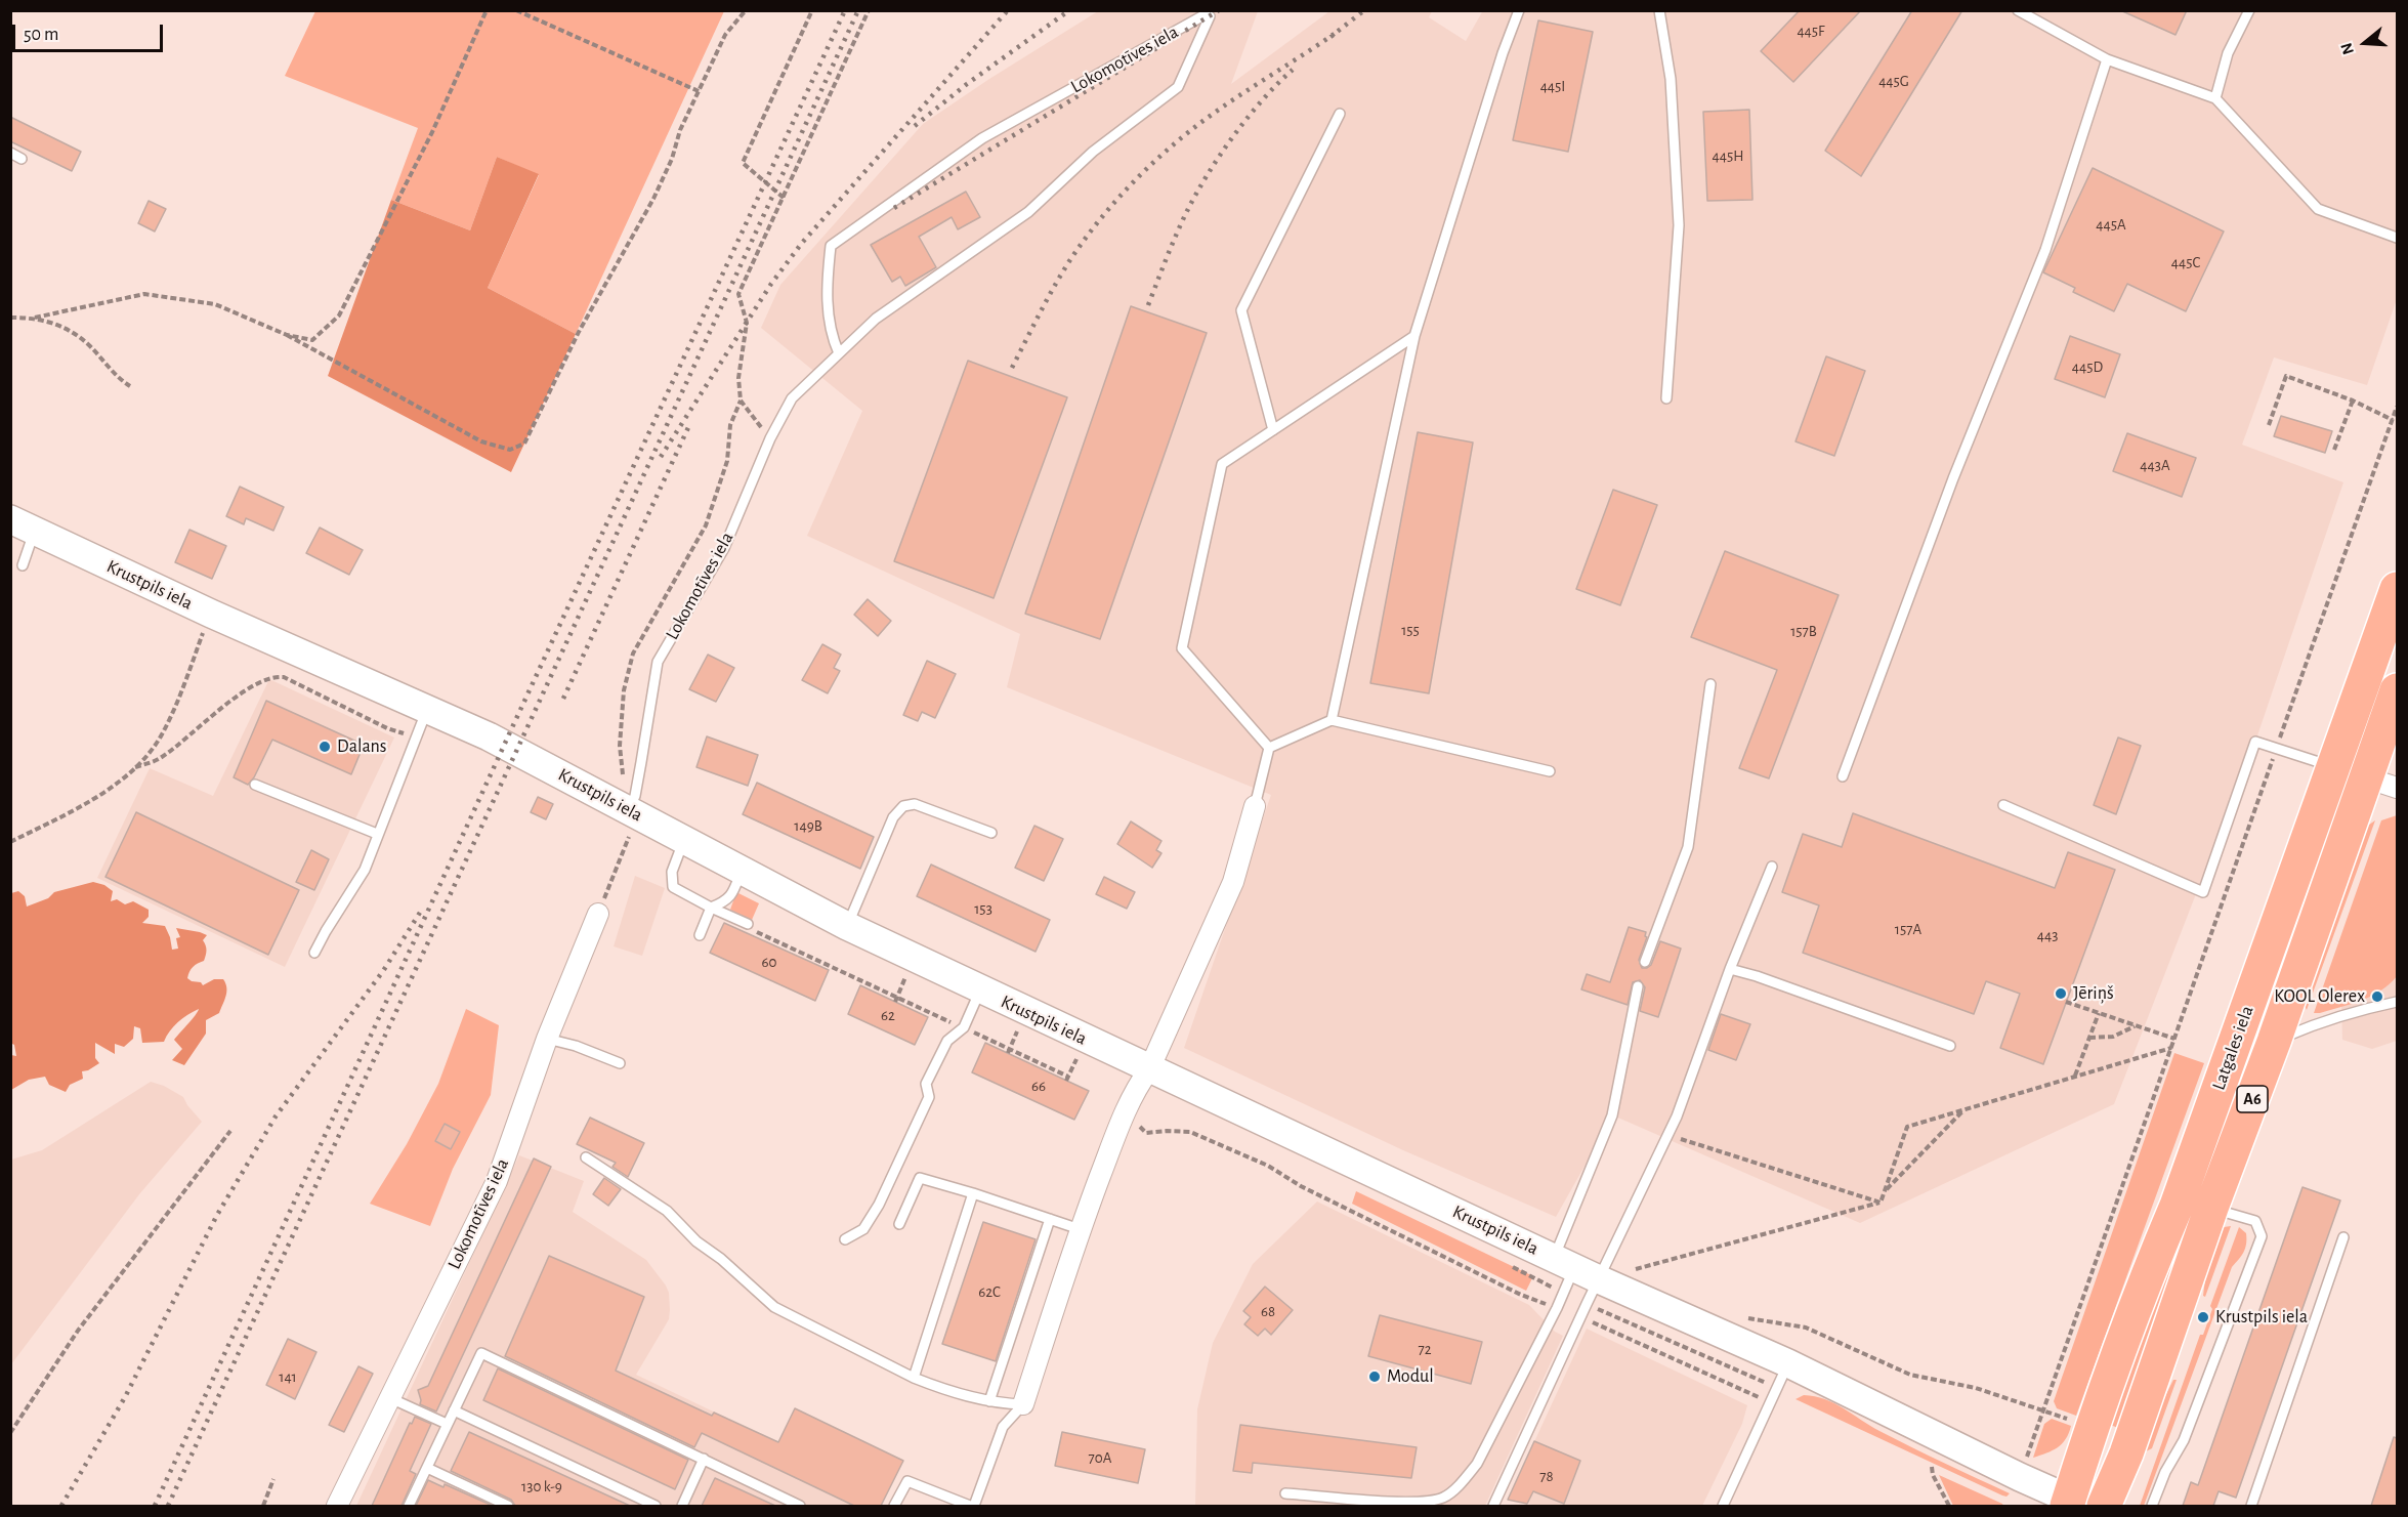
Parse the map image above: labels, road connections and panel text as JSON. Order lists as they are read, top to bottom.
{
  "streets": {
    "highway": ["Latgales iela", "A6"],
    "street": ["Lokomotīves iela", "Krustpils iela"]
  },
  "crossings": [
    ["Lokomotīves iela", "Krustpils iela"],
    ["Krustpils iela", "Latgales iela"]
  ],
  "places": [
    "Dalans",
    "Jēriņš",
    "KOOL Olerex",
    "Krustpils iela",
    "Modul"
  ],
  "house_numbers": [
    "445F",
    "445G",
    "445I",
    "445H",
    "445A",
    "445C",
    "445D",
    "443A",
    "155",
    "157B",
    "149B",
    "153",
    "157A",
    "443",
    "60",
    "62",
    "66",
    "62C",
    "68",
    "72",
    "141",
    "70A",
    "78",
    "130 k-9"
  ],
  "scale_bar": "50 m",
  "north": "left"
}
